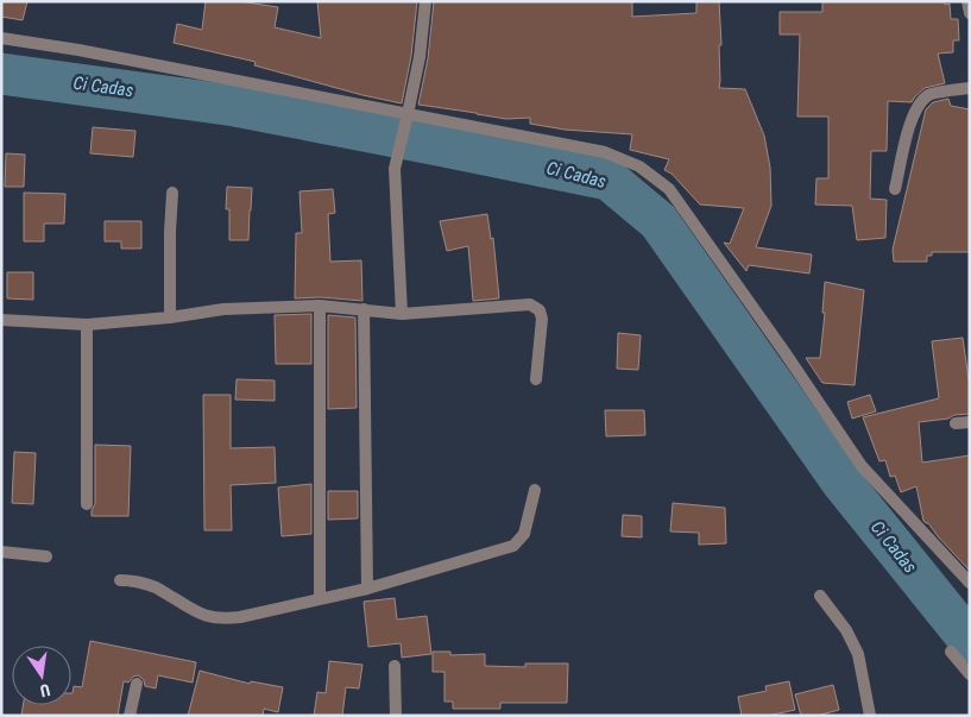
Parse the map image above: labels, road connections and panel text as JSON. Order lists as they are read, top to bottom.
{
  "water": ["Ci Cadas"],
  "north": "bottom"
}
